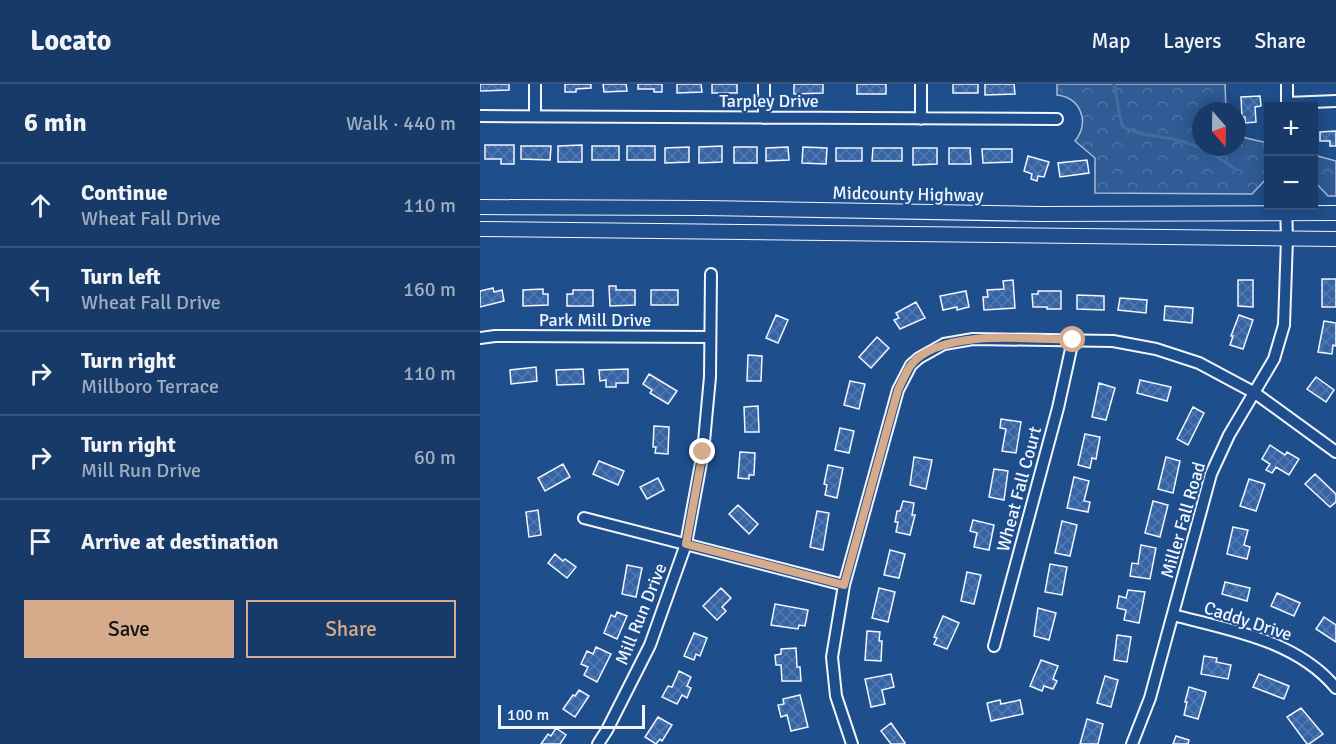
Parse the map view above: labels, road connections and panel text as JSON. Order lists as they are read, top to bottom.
{
  "streets": {
    "main road": ["Midcounty Highway"],
    "street": [
      "Tarpley Drive",
      "Park Mill Drive",
      "Wheat Fall Court",
      "Miller Fall Road",
      "Mill Run Drive",
      "Caddy Drive"
    ]
  },
  "crossings": [
    ["Park Mill Drive", "Mill Run Drive"],
    ["Miller Fall Road", "Caddy Drive"]
  ],
  "scale_bar": "100 m",
  "north": "bottom",
  "page": {
    "header": "Locato",
    "nav": ["Map", "Layers", "Share"],
    "heading": ["6 min", "Walk · 440 m"],
    "map_buttons": ["+", "−"],
    "list": [
      ["Continue", "Wheat Fall Drive", "110 m"],
      ["Turn left", "Wheat Fall Drive", "160 m"],
      ["Turn right", "Millboro Terrace", "110 m"],
      ["Turn right", "Mill Run Drive", "60 m"],
      "Arrive at destination"
    ],
    "buttons": ["Save", "Share"],
    "scale": "100 m"
  }
}
